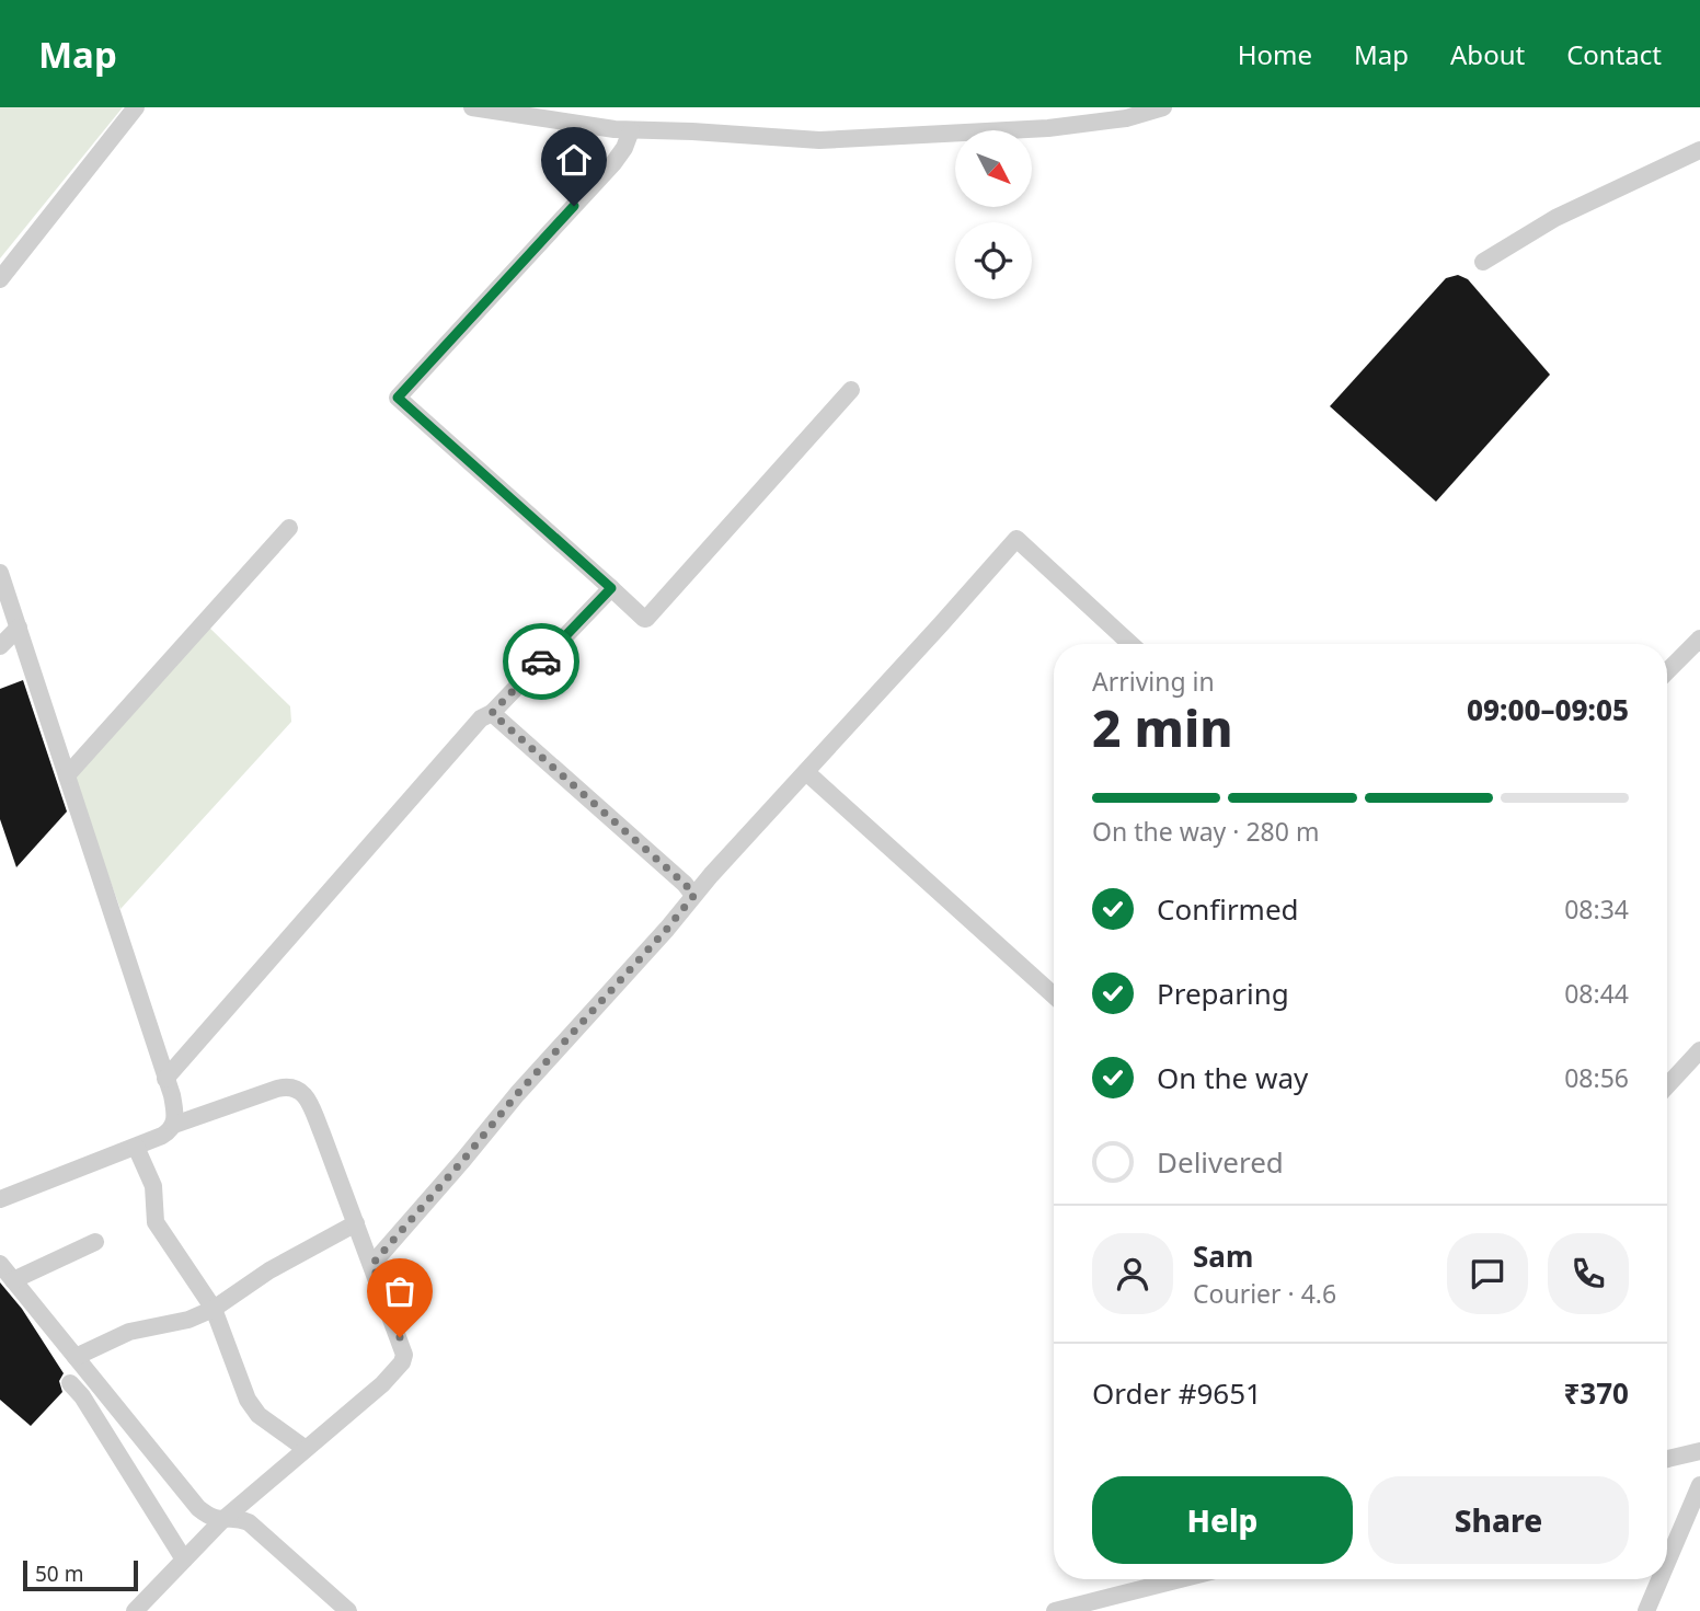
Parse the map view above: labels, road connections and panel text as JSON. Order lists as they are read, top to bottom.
{
  "scale_bar": "50 m",
  "north": "bottom right",
  "page": {
    "header": "Map",
    "nav": [
      "Home",
      "Map",
      "About",
      "Contact"
    ],
    "heading": ["2 min", "Arriving in", "09:00–09:05"],
    "panel": [
      "Sam",
      "Courier · 4.6",
      "Order #9651",
      "₹370"
    ],
    "bar": "On the way · 280 m",
    "list": [
      ["Confirmed", "08:34"],
      ["Preparing", "08:44"],
      ["On the way", "08:56"],
      "Delivered"
    ],
    "buttons": ["Help", "Share"],
    "scale": "50 m"
  }
}
